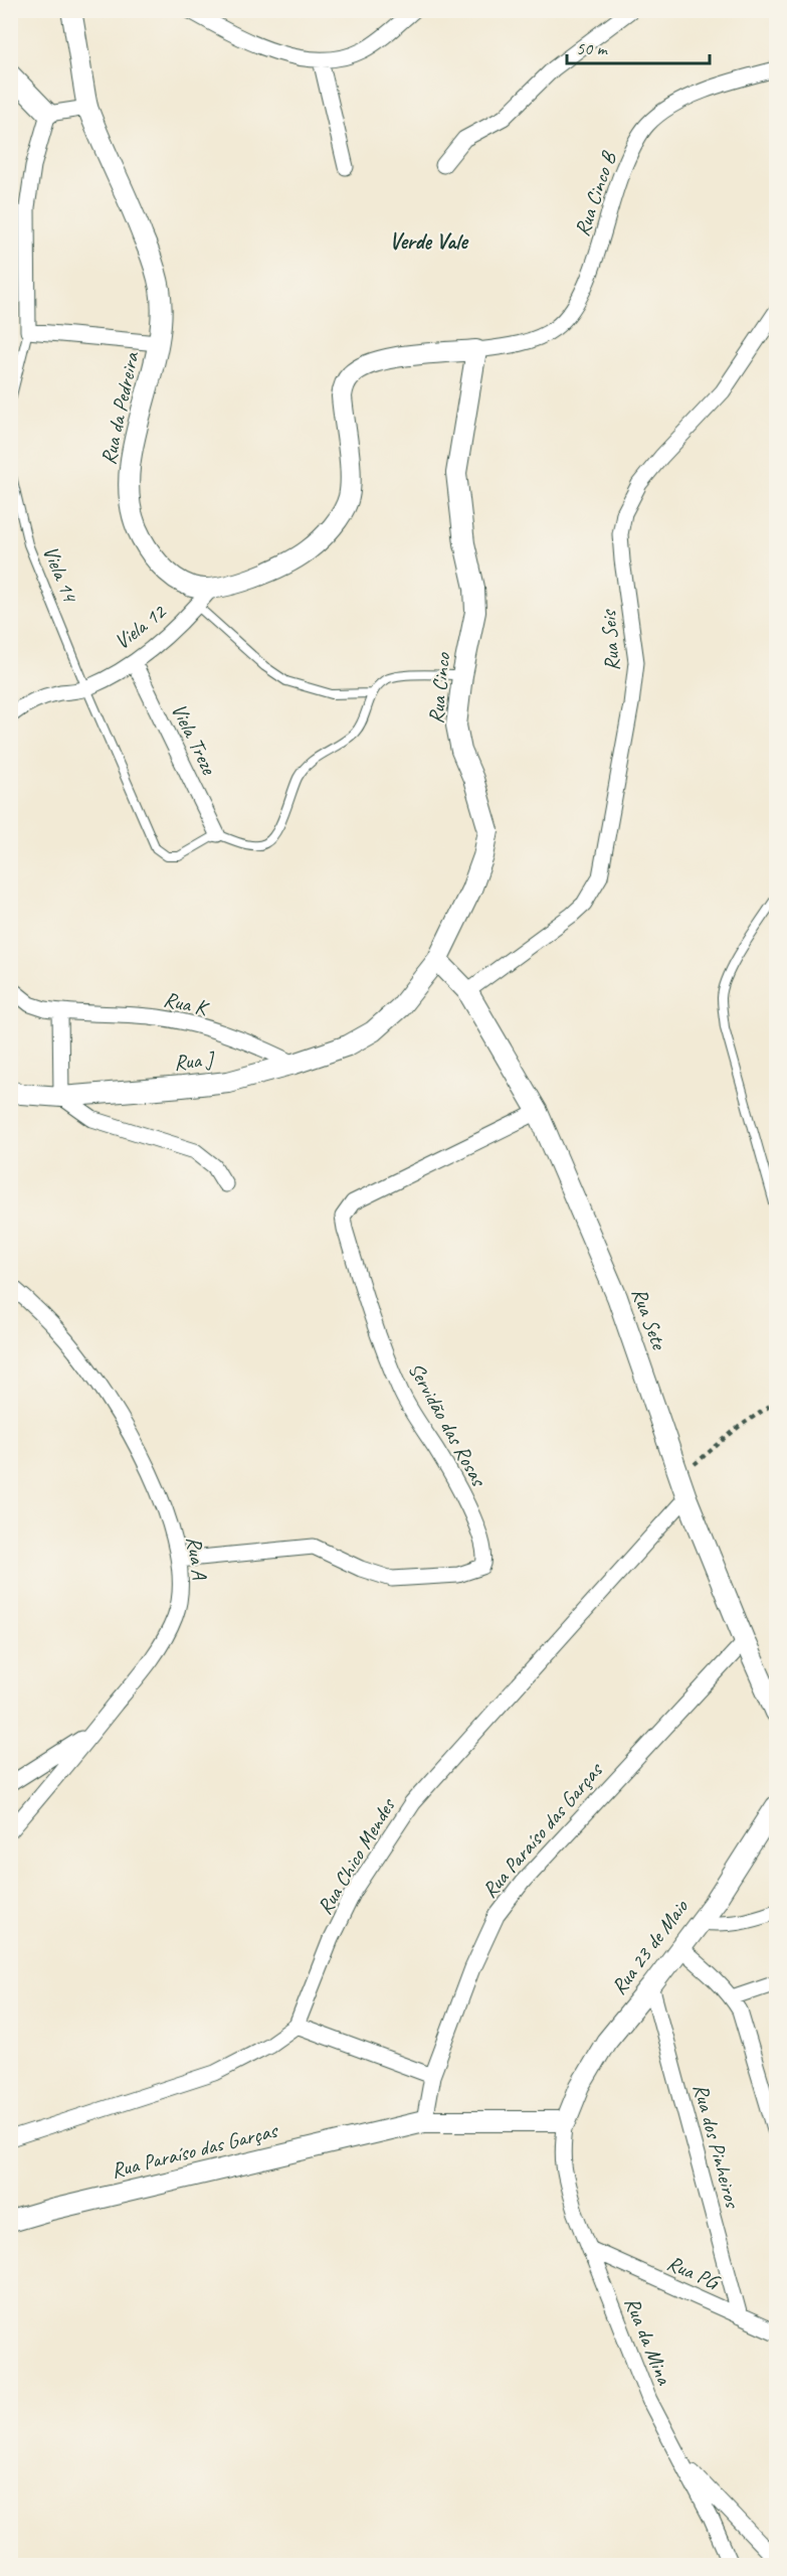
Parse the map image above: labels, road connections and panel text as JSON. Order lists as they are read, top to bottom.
{
  "streets": {
    "street": [
      "Rua Cinco B",
      "Rua da Pedreira",
      "Viela 12",
      "Rua Seis",
      "Rua Cinco",
      "Viela Treze",
      "Rua K",
      "Rua J",
      "Rua Sete",
      "Servidão das Rosas",
      "Rua A",
      "Rua Paraíso das Garças",
      "Rua Chico Mendes",
      "Rua 23 de Maio",
      "Rua dos Pinheiros",
      "Rua PG",
      "Rua da Mina"
    ],
    "lane": ["Viela 14"]
  },
  "crossings": [
    ["Rua Cinco B", "Rua da Pedreira"],
    ["Rua Cinco B", "Rua Cinco"],
    ["Rua da Pedreira", "Viela 12"],
    ["Rua da Pedreira", "Rua Cinco"],
    ["Viela 14", "Viela 12"],
    ["Viela 14", "Viela Treze"],
    ["Viela 12", "Viela Treze"],
    ["Rua Seis", "Rua Sete"],
    ["Rua Cinco", "Rua J"],
    ["Rua Cinco", "Rua Sete"],
    ["Rua K", "Rua J"],
    ["Rua Sete", "Servidão das Rosas"],
    ["Rua Sete", "Rua Paraíso das Garças"],
    ["Rua Sete", "Rua Chico Mendes"],
    ["Servidão das Rosas", "Rua A"],
    ["Rua Paraíso das Garças", "Rua 23 de Maio"],
    ["Rua Paraíso das Garças", "Rua da Mina"],
    ["Rua 23 de Maio", "Rua dos Pinheiros"],
    ["Rua 23 de Maio", "Rua da Mina"],
    ["Rua dos Pinheiros", "Rua PG"],
    ["Rua PG", "Rua da Mina"]
  ],
  "districts": ["Verde Vale"],
  "scale_bar": "50 m"
}
